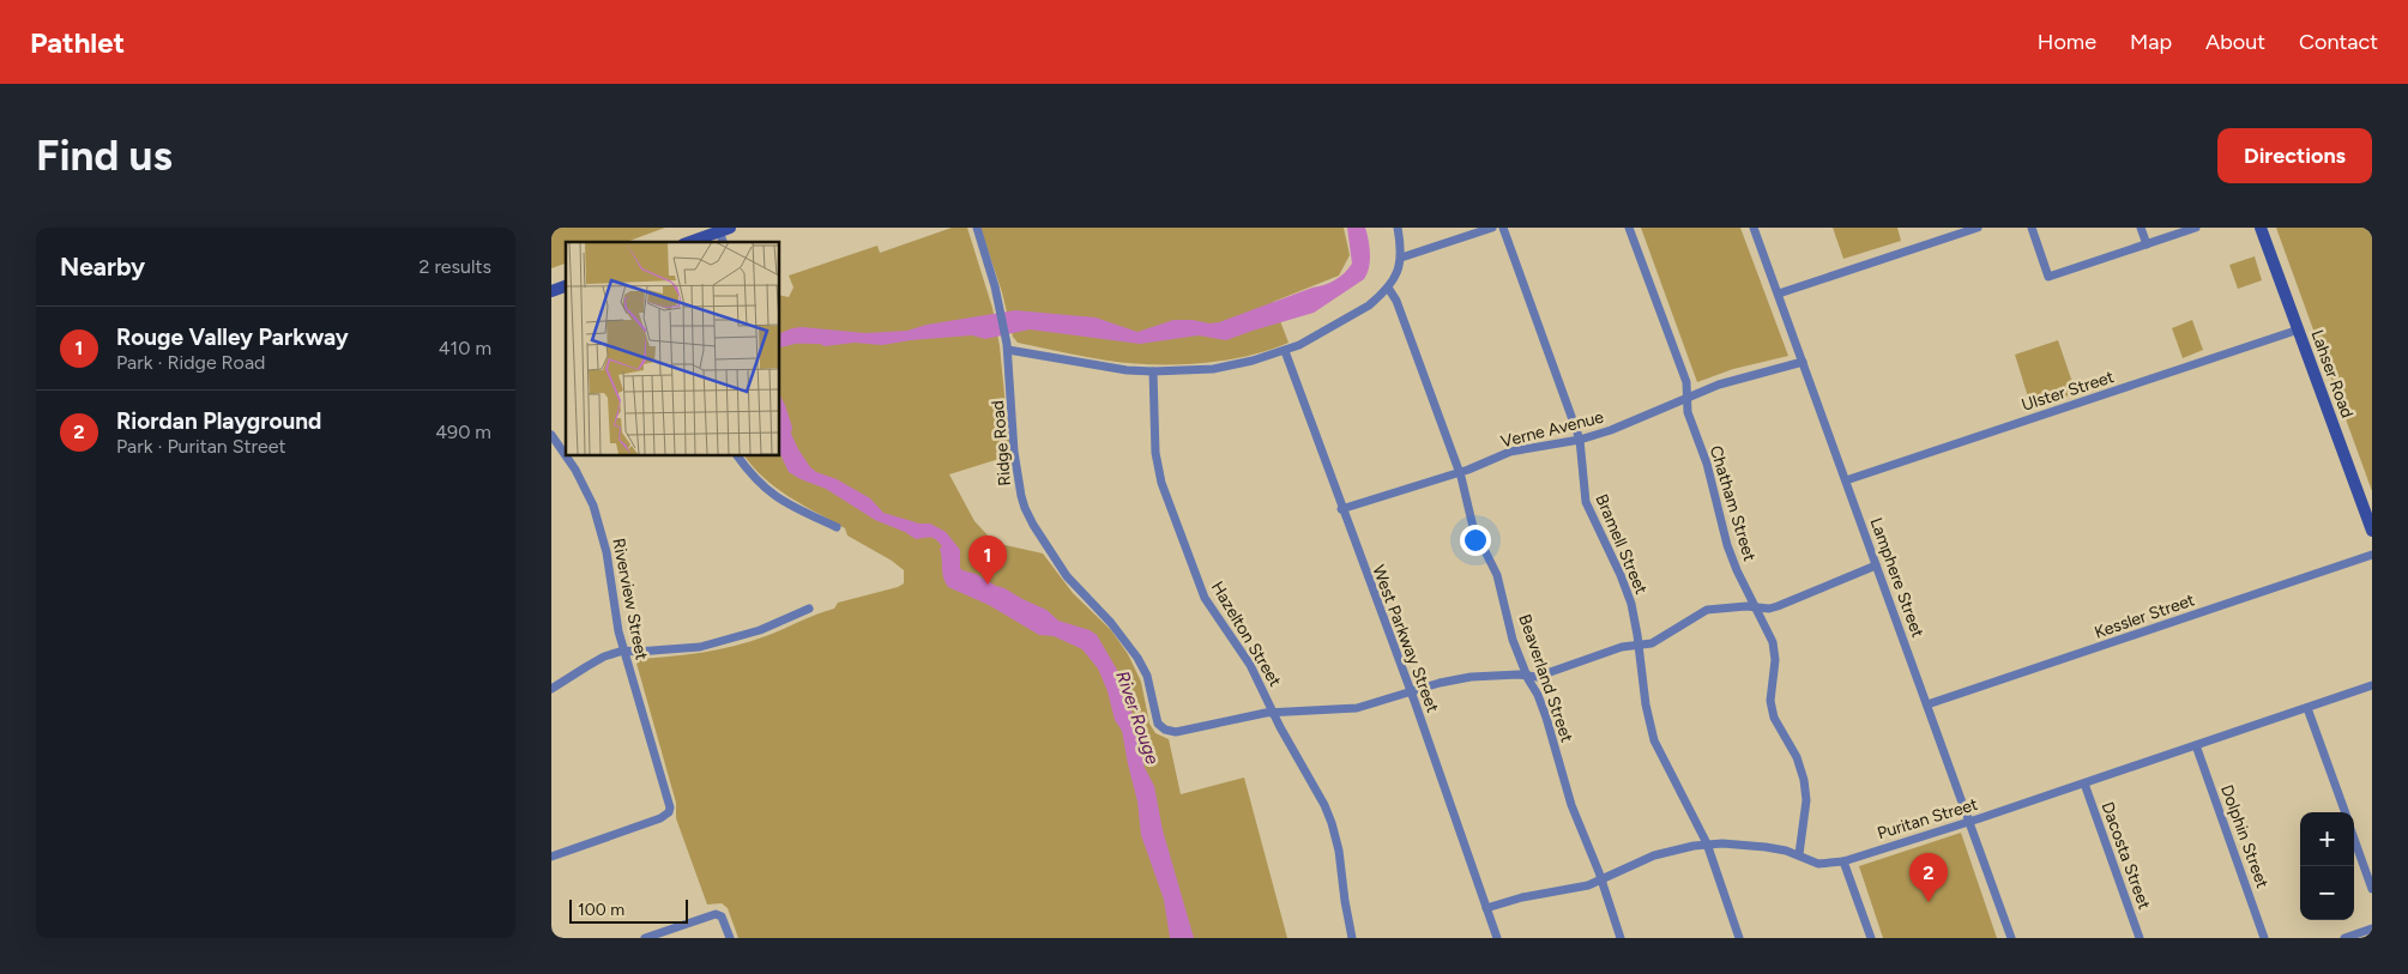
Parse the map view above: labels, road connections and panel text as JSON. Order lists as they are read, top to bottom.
{
  "streets": {
    "main road": ["Lahser Road"],
    "street": [
      "Ulster Street",
      "Verne Avenue",
      "Ridge Road",
      "Chatham Street",
      "Bramell Street",
      "Lamphere Street",
      "Riverview Street",
      "Kessler Street",
      "Hazelton Street",
      "West Parkway Street",
      "Beaverland Street",
      "Puritan Street",
      "Dolphin Street",
      "Dacosta Street"
    ]
  },
  "crossings": [
    ["Lahser Road", "Ulster Street"],
    ["Ulster Street", "Lamphere Street"],
    ["Verne Avenue", "Chatham Street"],
    ["Verne Avenue", "Bramell Street"],
    ["Verne Avenue", "Lamphere Street"],
    ["Verne Avenue", "West Parkway Street"],
    ["Verne Avenue", "Beaverland Street"],
    ["Ridge Road", "Hazelton Street"],
    ["Chatham Street", "Puritan Street"],
    ["Bramell Street", "Puritan Street"],
    ["Lamphere Street", "Kessler Street"],
    ["Lamphere Street", "Puritan Street"],
    ["West Parkway Street", "Puritan Street"],
    ["Beaverland Street", "Puritan Street"],
    ["Puritan Street", "Dolphin Street"],
    ["Puritan Street", "Dacosta Street"]
  ],
  "water": ["River Rouge"],
  "scale_bar": "100 m",
  "page": {
    "header": "Pathlet",
    "nav": [
      "Home",
      "Map",
      "About",
      "Contact"
    ],
    "buttons": "Directions",
    "title": "Find us",
    "heading": ["Nearby", "2 results"],
    "list": [
      {
        "mark": "1",
        "name": "Rouge Valley Parkway",
        "note": "Park · Ridge Road",
        "value": "410 m"
      },
      {
        "mark": "2",
        "name": "Riordan Playground",
        "note": "Park · Puritan Street",
        "value": "490 m"
      }
    ],
    "pins": ["1", "2"],
    "map_buttons": ["+", "−"],
    "scale": "100 m"
  }
}
